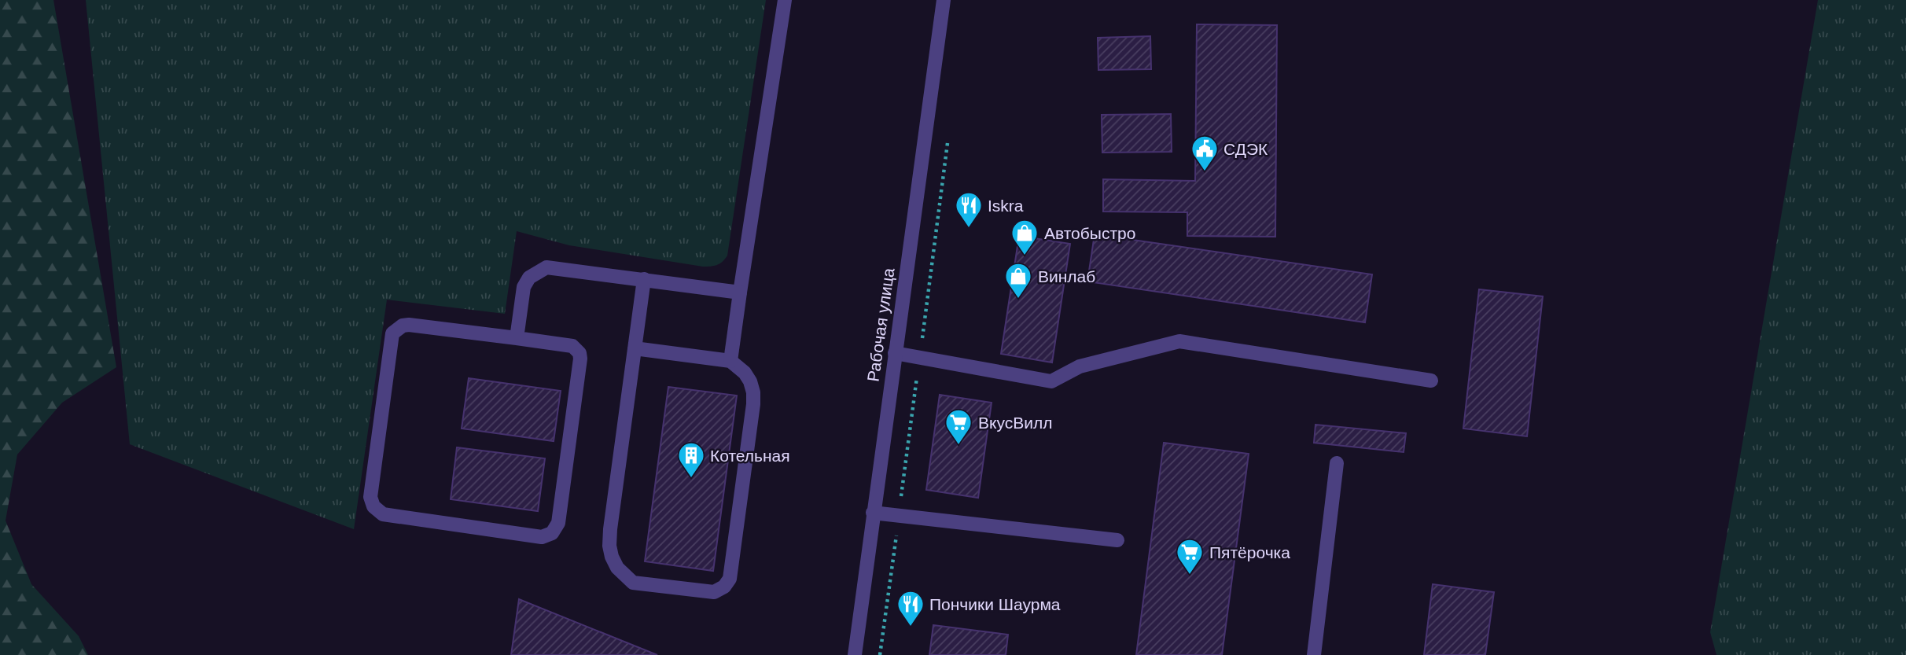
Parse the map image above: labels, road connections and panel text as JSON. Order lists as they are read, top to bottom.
{
  "streets": {
    "street": ["Рабочая улица"]
  },
  "places": {
    "public building": ["СДЭК"],
    "restaurant": ["Iskra", "Пончики Шаурма"],
    "shop": ["Автобыстро", "Винлаб"],
    "supermarket": ["ВкусВилл", "Пятёрочка"],
    "building": ["Котельная"]
  }
}
